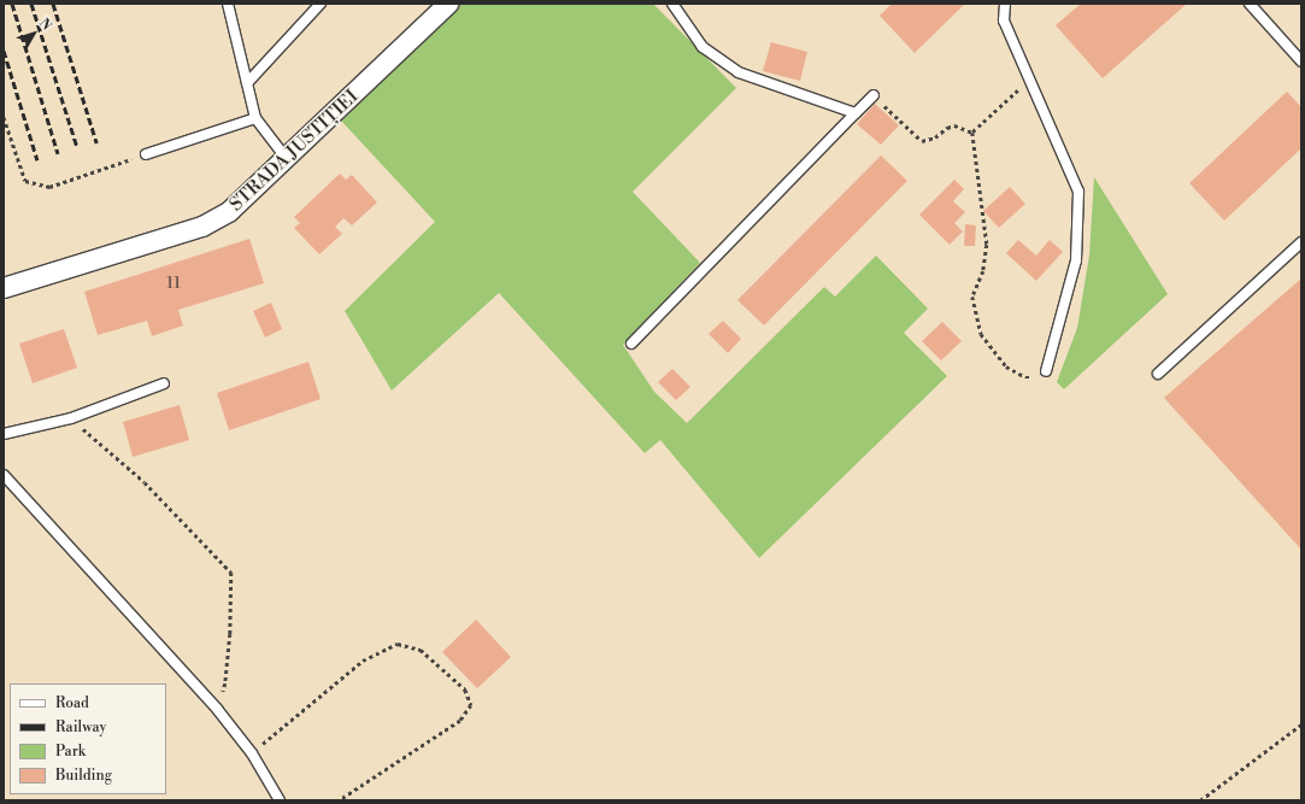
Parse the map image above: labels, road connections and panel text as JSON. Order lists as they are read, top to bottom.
{
  "streets": {
    "street": ["STRADA JUSTIȚIEI"]
  },
  "house_numbers": ["11"],
  "legend": [
    "Road",
    "Railway",
    "Park",
    "Building"
  ],
  "north": "top right"
}
